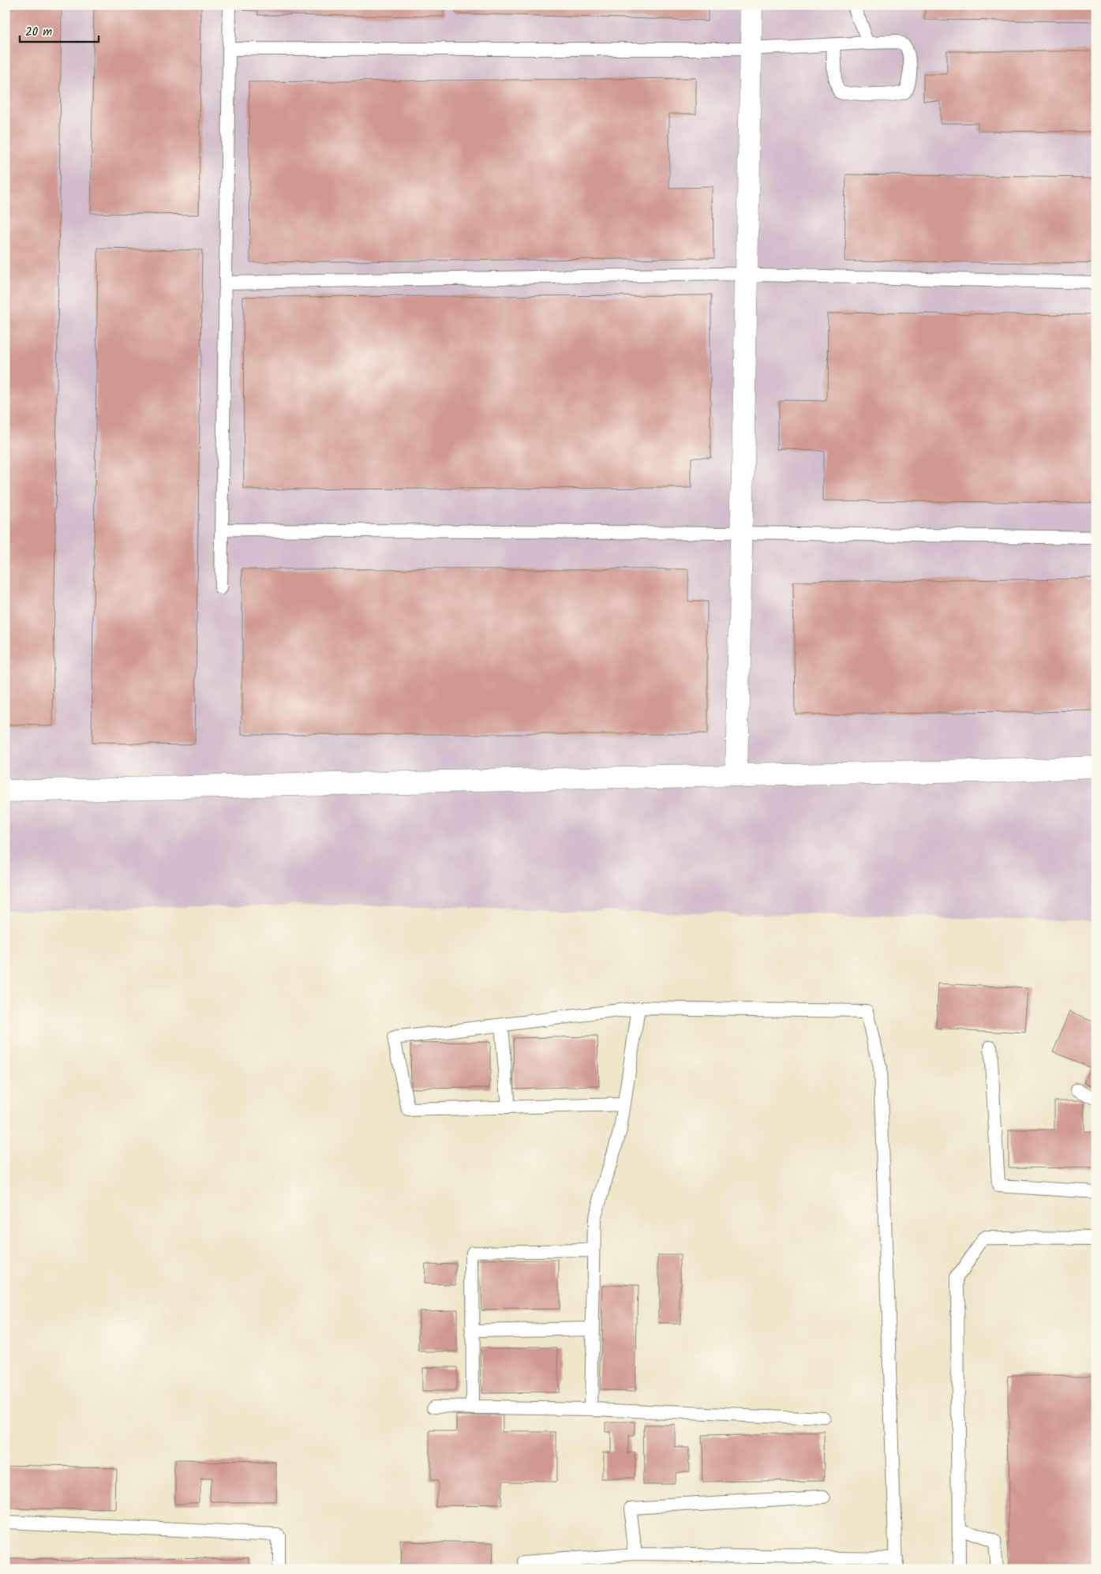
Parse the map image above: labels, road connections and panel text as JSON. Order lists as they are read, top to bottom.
{
  "scale_bar": "20 m"
}
